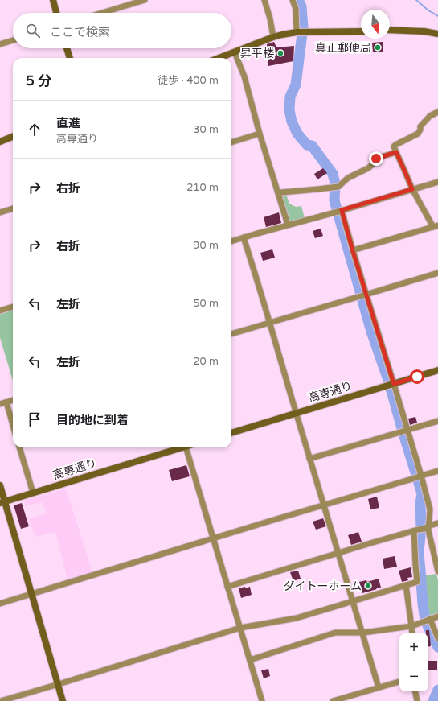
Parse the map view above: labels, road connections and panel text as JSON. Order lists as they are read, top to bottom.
{
  "streets": {
    "street": ["高専通り"]
  },
  "places": ["真正郵便局", "昇平楼", "ダイトーホーム"],
  "north": "bottom",
  "page": {
    "search": "ここで検索",
    "heading": ["5 分", "徒歩 · 400 m"],
    "list": [
      ["直進", "高専通り", "30 m"],
      ["右折", "210 m"],
      ["右折", "90 m"],
      ["左折", "50 m"],
      ["左折", "20 m"],
      "目的地に到着"
    ],
    "map_buttons": ["+", "−"]
  }
}
